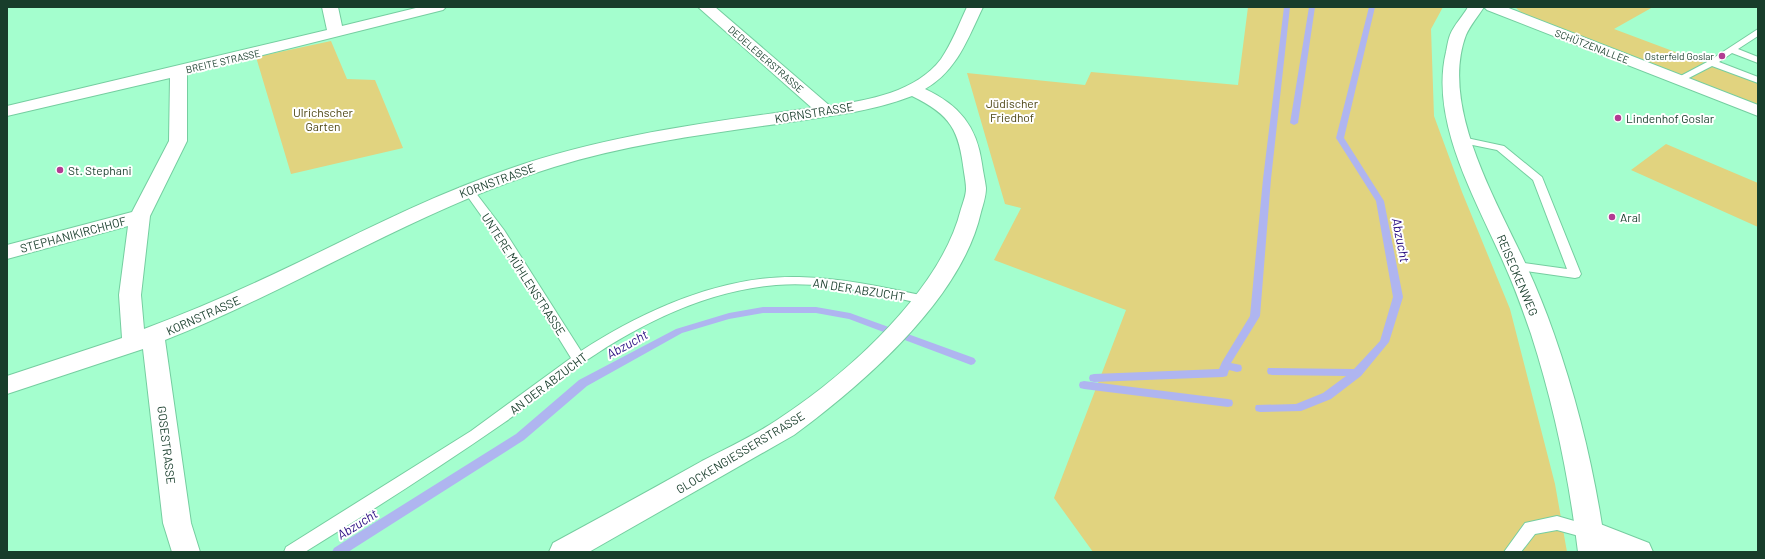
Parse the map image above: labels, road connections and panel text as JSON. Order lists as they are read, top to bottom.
{
  "streets": {
    "street": [
      "SCHÜTZENALLEE",
      "DEDELEBERSTRASSE",
      "BREITE STRASSE",
      "KORNSTRASSE",
      "STEPHANIKIRCHHOF",
      "REISECKENWEG",
      "GOSESTRASSE",
      "GLOCKENGIESSERSTRASSE"
    ],
    "lane": ["UNTERE MÜHLENSTRASSE", "AN DER ABZUCHT"]
  },
  "crossings": [
    ["DEDELEBERSTRASSE", "KORNSTRASSE"],
    ["BREITE STRASSE", "GOSESTRASSE"],
    ["KORNSTRASSE", "UNTERE MÜHLENSTRASSE"],
    ["KORNSTRASSE", "GOSESTRASSE"],
    ["KORNSTRASSE", "GLOCKENGIESSERSTRASSE"],
    ["STEPHANIKIRCHHOF", "GOSESTRASSE"],
    ["UNTERE MÜHLENSTRASSE", "AN DER ABZUCHT"],
    ["AN DER ABZUCHT", "GLOCKENGIESSERSTRASSE"]
  ],
  "water": ["Abzucht"],
  "parks": ["Jüdischer Friedhof", "Ulrichscher Garten"],
  "places": [
    "Osterfeld Goslar",
    "Lindenhof Goslar",
    "St. Stephani",
    "Aral"
  ]
}
